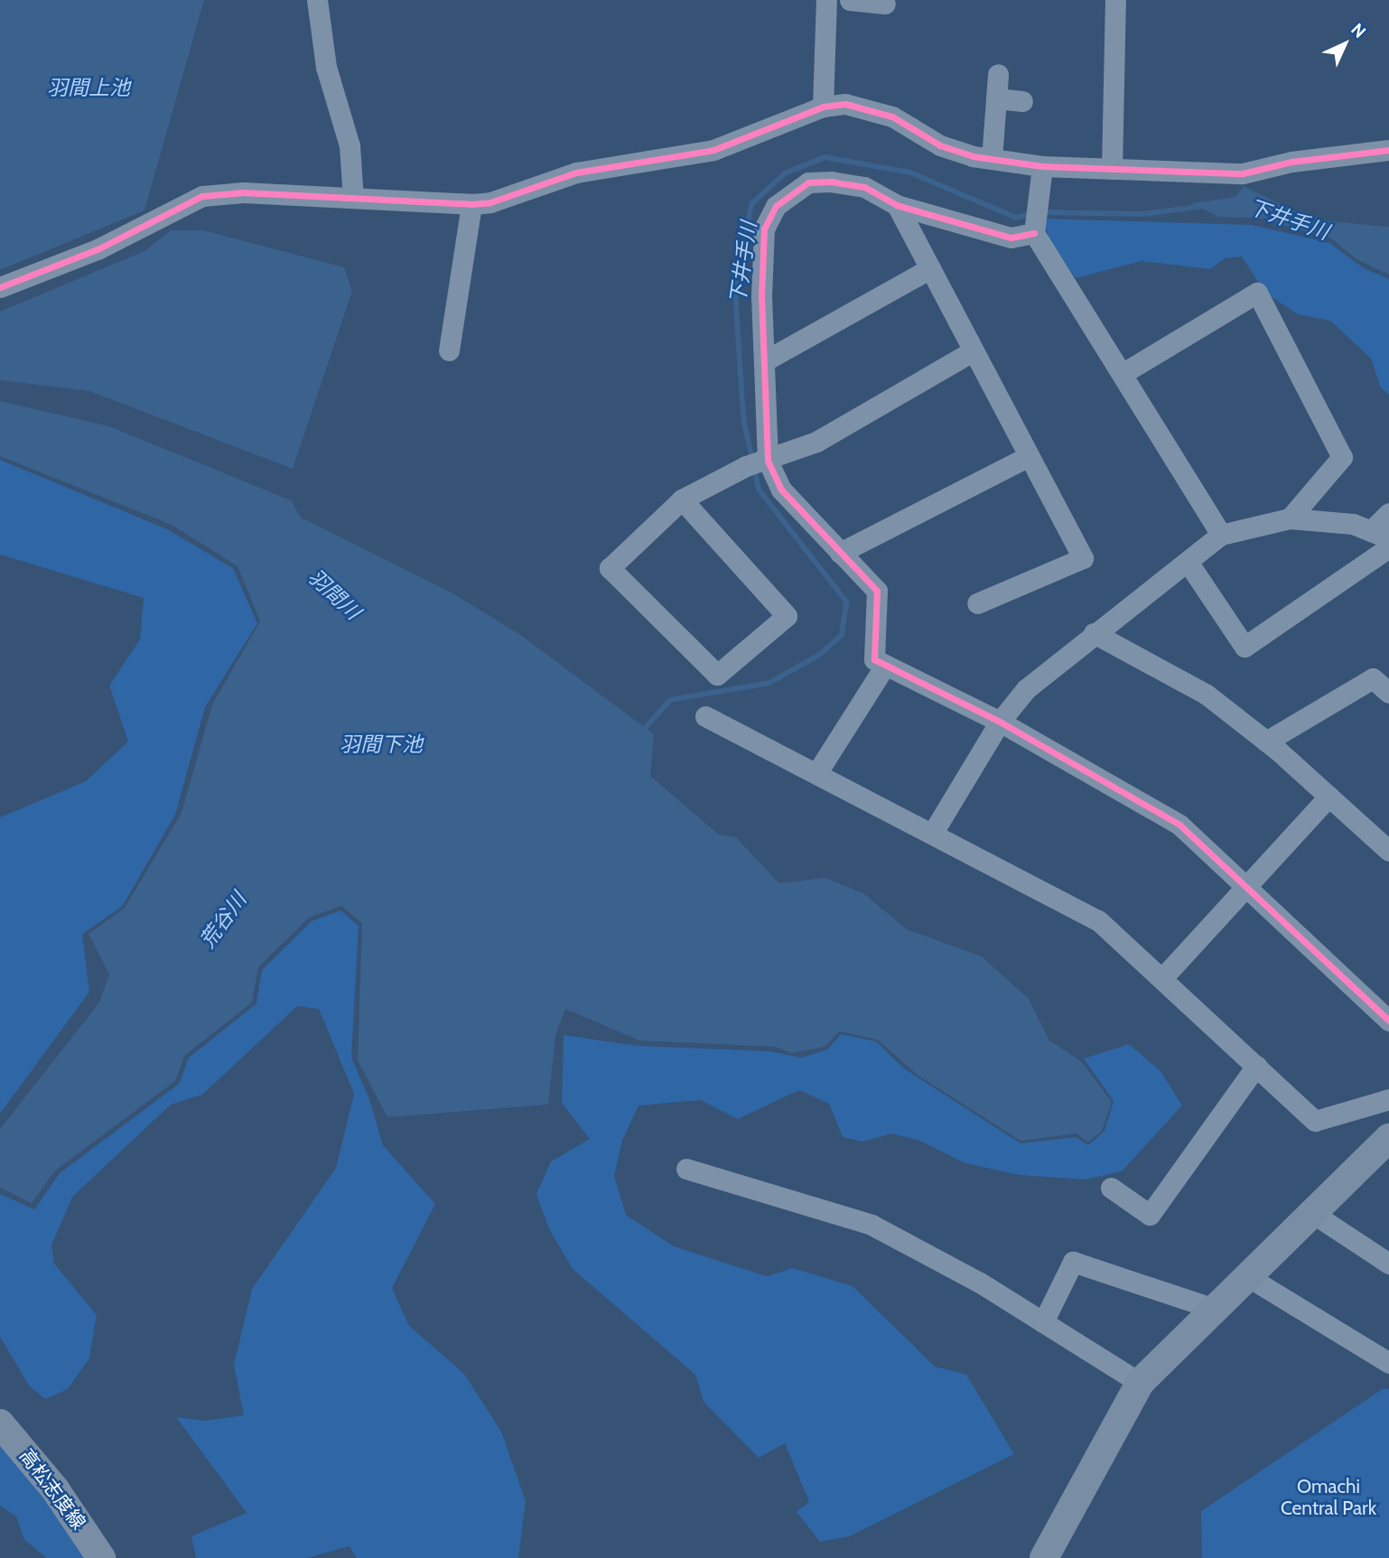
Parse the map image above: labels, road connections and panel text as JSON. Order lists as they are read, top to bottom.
{
  "streets": {
    "street": ["高松志度線"]
  },
  "water": [
    "羽間上池",
    "下井手川",
    "羽間川",
    "羽間下池",
    "荒谷川"
  ],
  "parks": ["Omachi Central Park"],
  "north": "top right"
}
